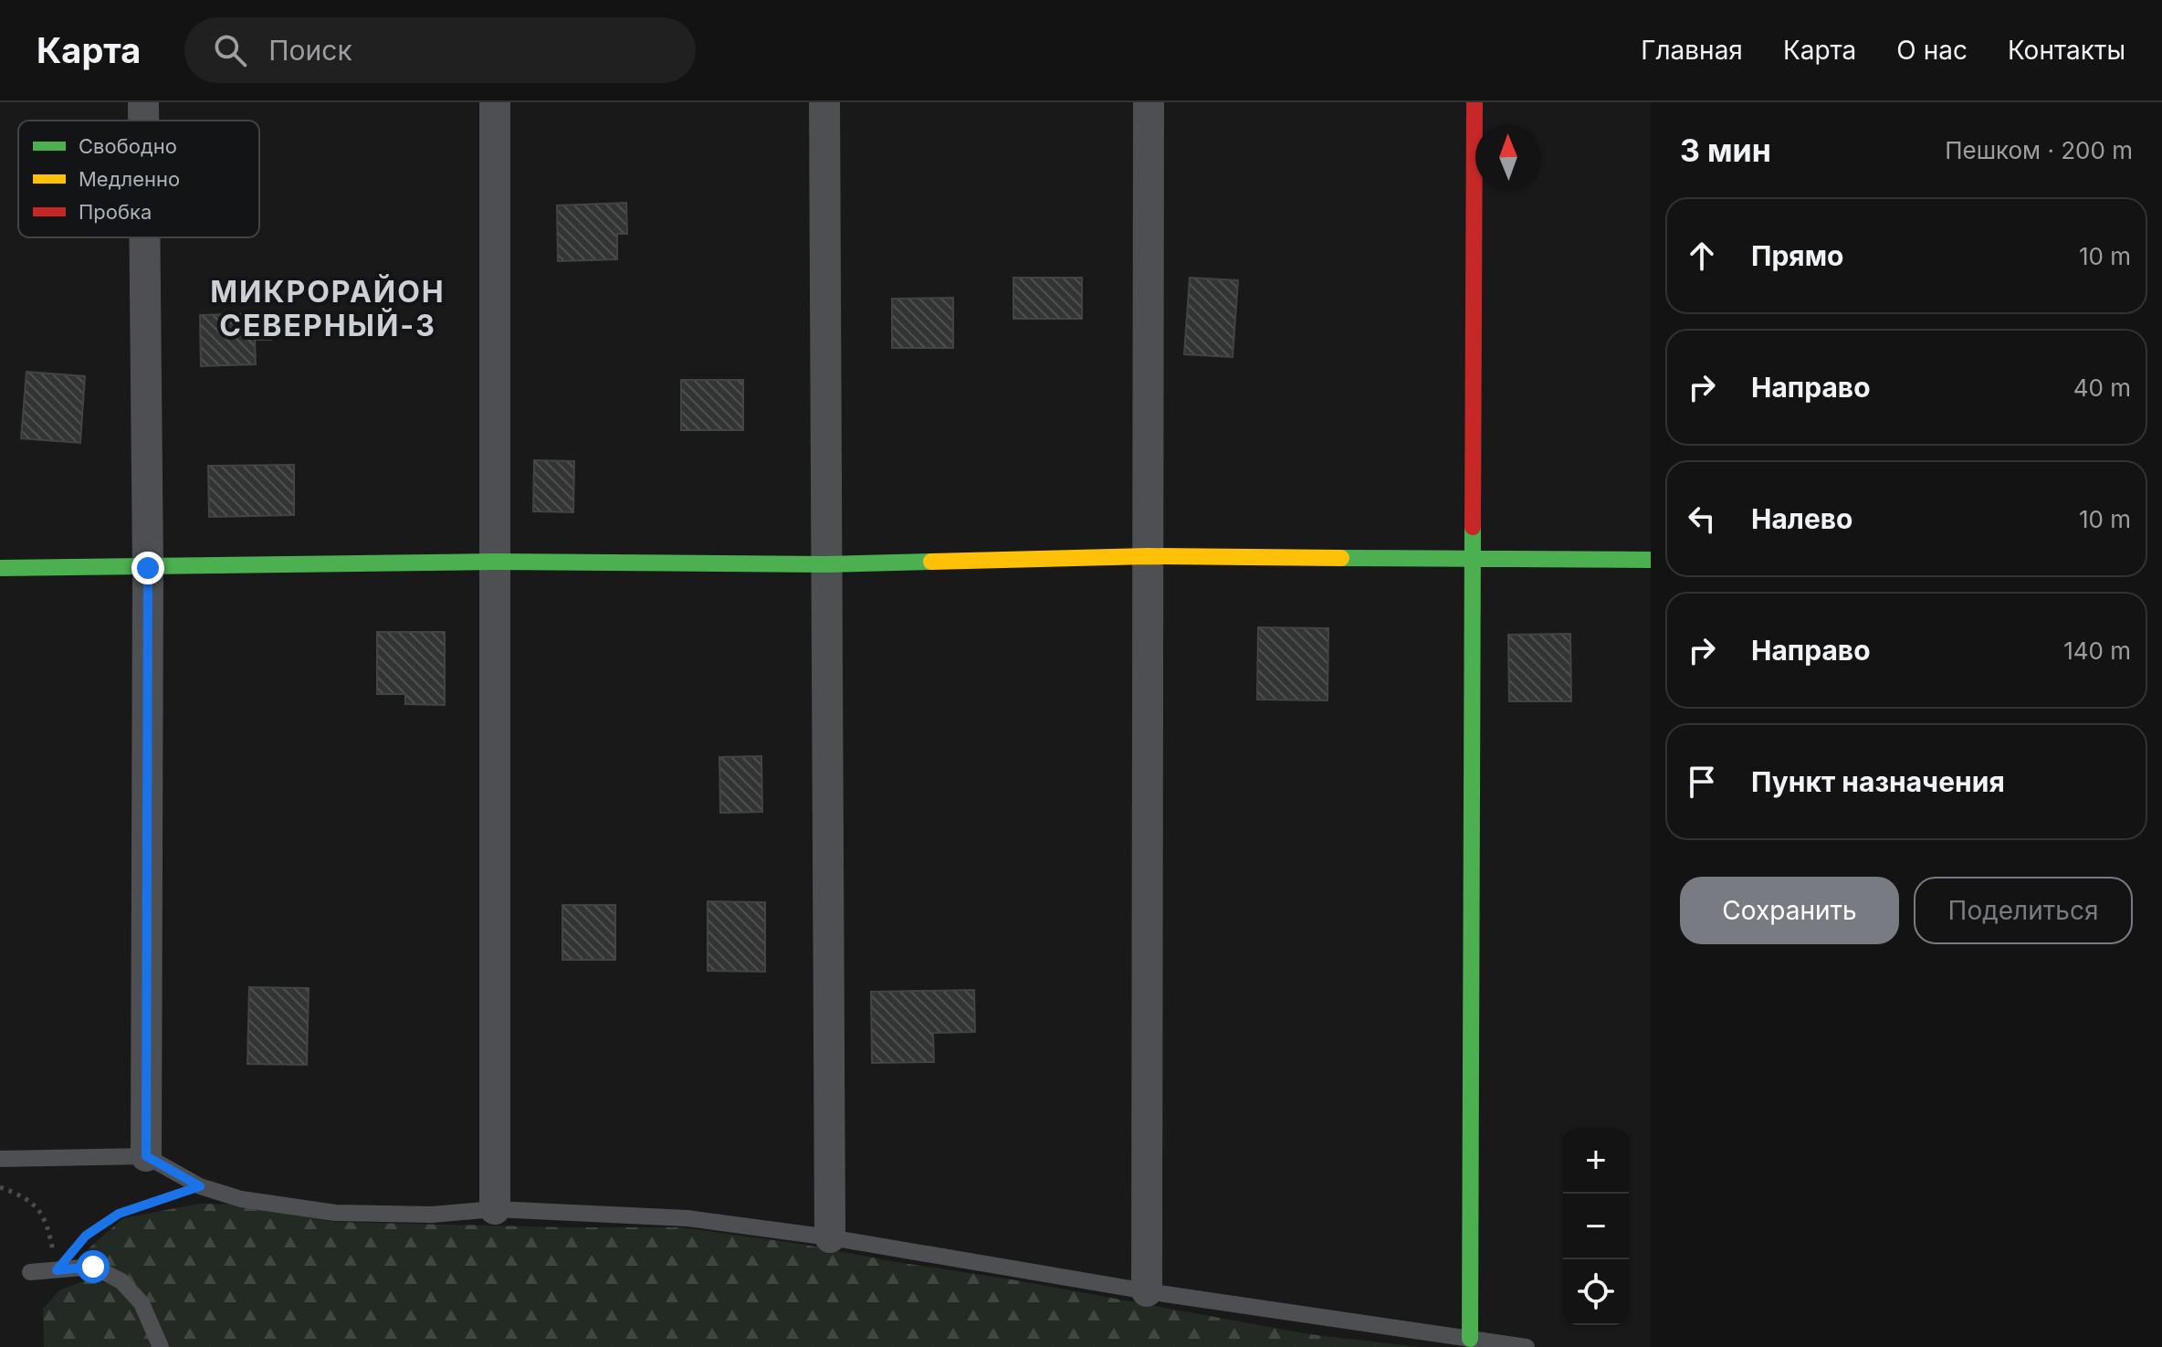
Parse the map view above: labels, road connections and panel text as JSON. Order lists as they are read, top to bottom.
{
  "districts": ["МИКРОРАЙОН СЕВЕРНЫЙ-3"],
  "legend": ["Свободно", "Медленно", "Пробка"],
  "north": "top",
  "page": {
    "header": "Карта",
    "search": "Поиск",
    "nav": [
      "Главная",
      "Карта",
      "О нас",
      "Контакты"
    ],
    "heading": ["3 мин", "Пешком · 200 m"],
    "list": [
      ["Прямо", "10 m"],
      ["Направо", "40 m"],
      ["Налево", "10 m"],
      ["Направо", "140 m"],
      "Пункт назначения"
    ],
    "buttons": ["Сохранить", "Поделиться"],
    "map_buttons": ["+", "−"]
  }
}
